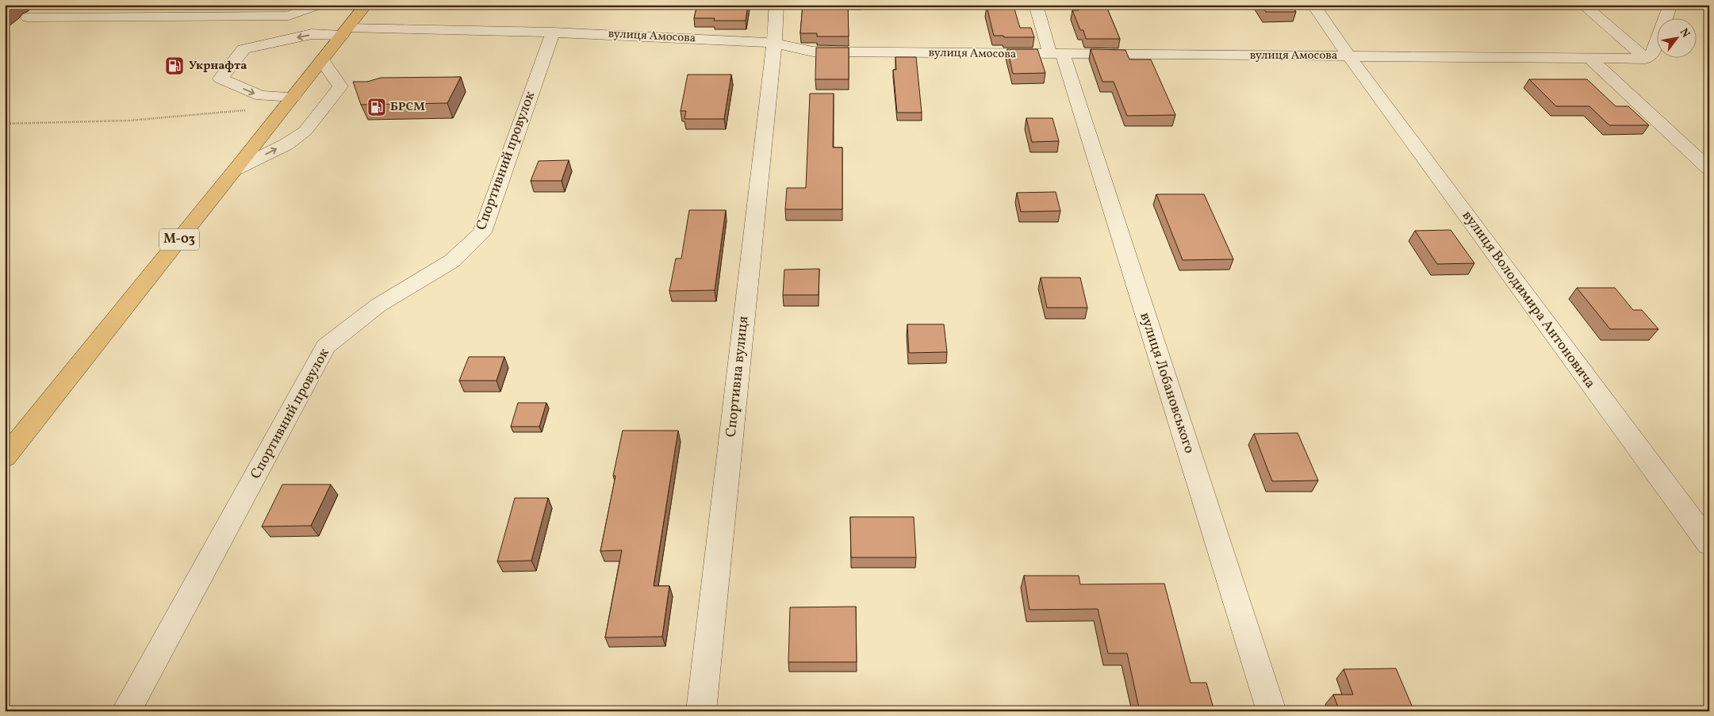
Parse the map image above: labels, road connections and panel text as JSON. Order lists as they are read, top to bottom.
{
  "streets": {
    "highway": ["М-03"],
    "street": [
      "вулиця Амосова",
      "Спортивний провулок",
      "вулиця Володимира Антоновича",
      "Спортивна вулиця",
      "вулиця Лобановського"
    ]
  },
  "crossings": [
    ["вулиця Амосова", "Спортивний провулок"],
    ["вулиця Амосова", "М-03"],
    ["вулиця Амосова", "вулиця Володимира Антоновича"],
    ["вулиця Амосова", "Спортивна вулиця"],
    ["вулиця Амосова", "вулиця Лобановського"]
  ],
  "places": {
    "fuel station": ["Укрнафта", "БРСМ"]
  },
  "north": "top right"
}
